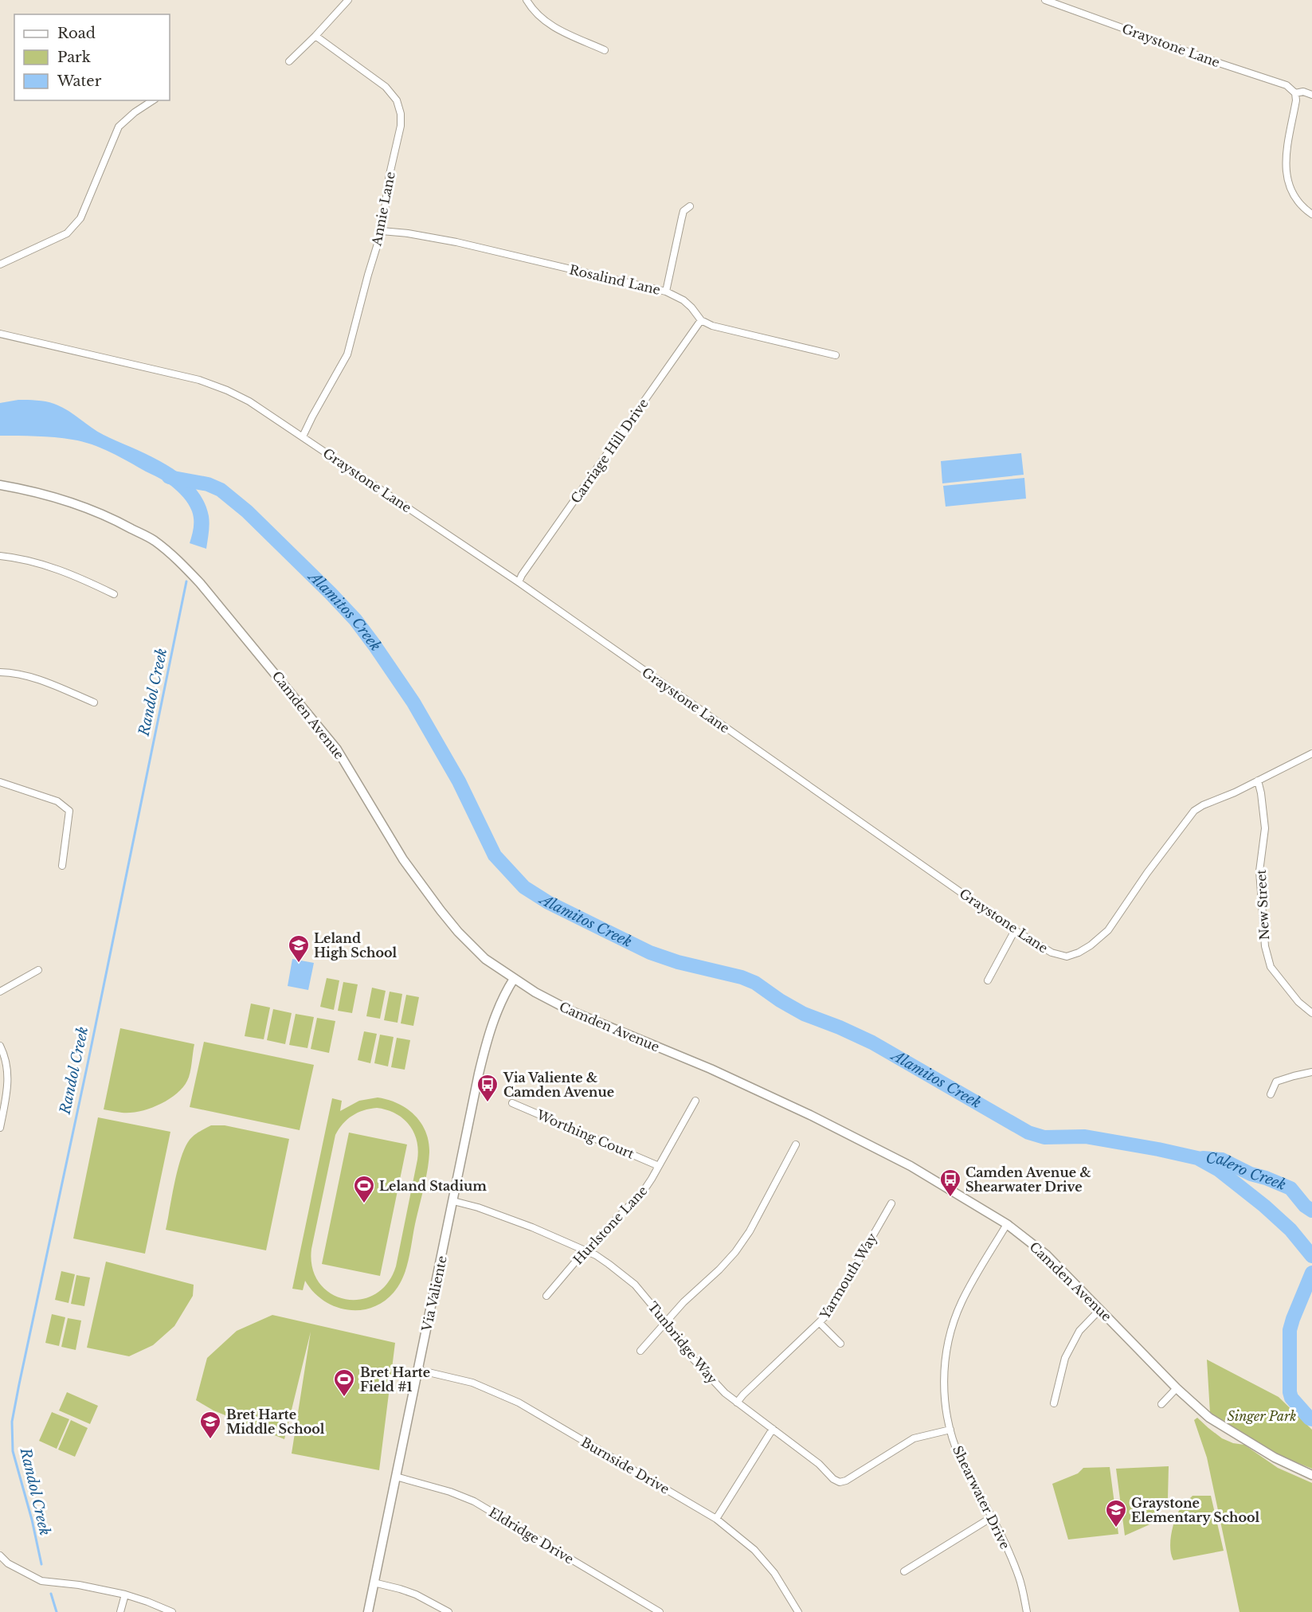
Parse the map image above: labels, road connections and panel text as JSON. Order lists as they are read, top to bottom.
{
  "streets": {
    "street": [
      "Graystone Lane",
      "Annie Lane",
      "Rosalind Lane",
      "Carriage Hill Drive",
      "Camden Avenue",
      "New Street",
      "Worthing Court",
      "Hurlstone Lane",
      "Yarmouth Way",
      "Via Valiente",
      "Tunbridge Way",
      "Burnside Drive",
      "Shearwater Drive",
      "Eldridge Drive"
    ]
  },
  "crossings": [
    ["Graystone Lane", "Annie Lane"],
    ["Graystone Lane", "Carriage Hill Drive"],
    ["Graystone Lane", "New Street"],
    ["Annie Lane", "Rosalind Lane"],
    ["Rosalind Lane", "Carriage Hill Drive"],
    ["Camden Avenue", "Via Valiente"],
    ["Camden Avenue", "Shearwater Drive"],
    ["Worthing Court", "Hurlstone Lane"],
    ["Hurlstone Lane", "Tunbridge Way"],
    ["Yarmouth Way", "Tunbridge Way"],
    ["Via Valiente", "Tunbridge Way"],
    ["Via Valiente", "Burnside Drive"],
    ["Via Valiente", "Eldridge Drive"],
    ["Tunbridge Way", "Shearwater Drive"]
  ],
  "water": ["Alamitos Creek", "Randol Creek", "Calero Creek"],
  "parks": ["Singer Park"],
  "places": {
    "school or university": ["Leland High School", "Bret Harte Middle School", "Graystone Elementary School"],
    "bus stop": ["Via Valiente & Camden Avenue", "Camden Avenue & Shearwater Drive"],
    "sports": ["Leland Stadium", "Bret Harte Field #1"]
  },
  "legend": ["Road", "Park", "Water"]
}
